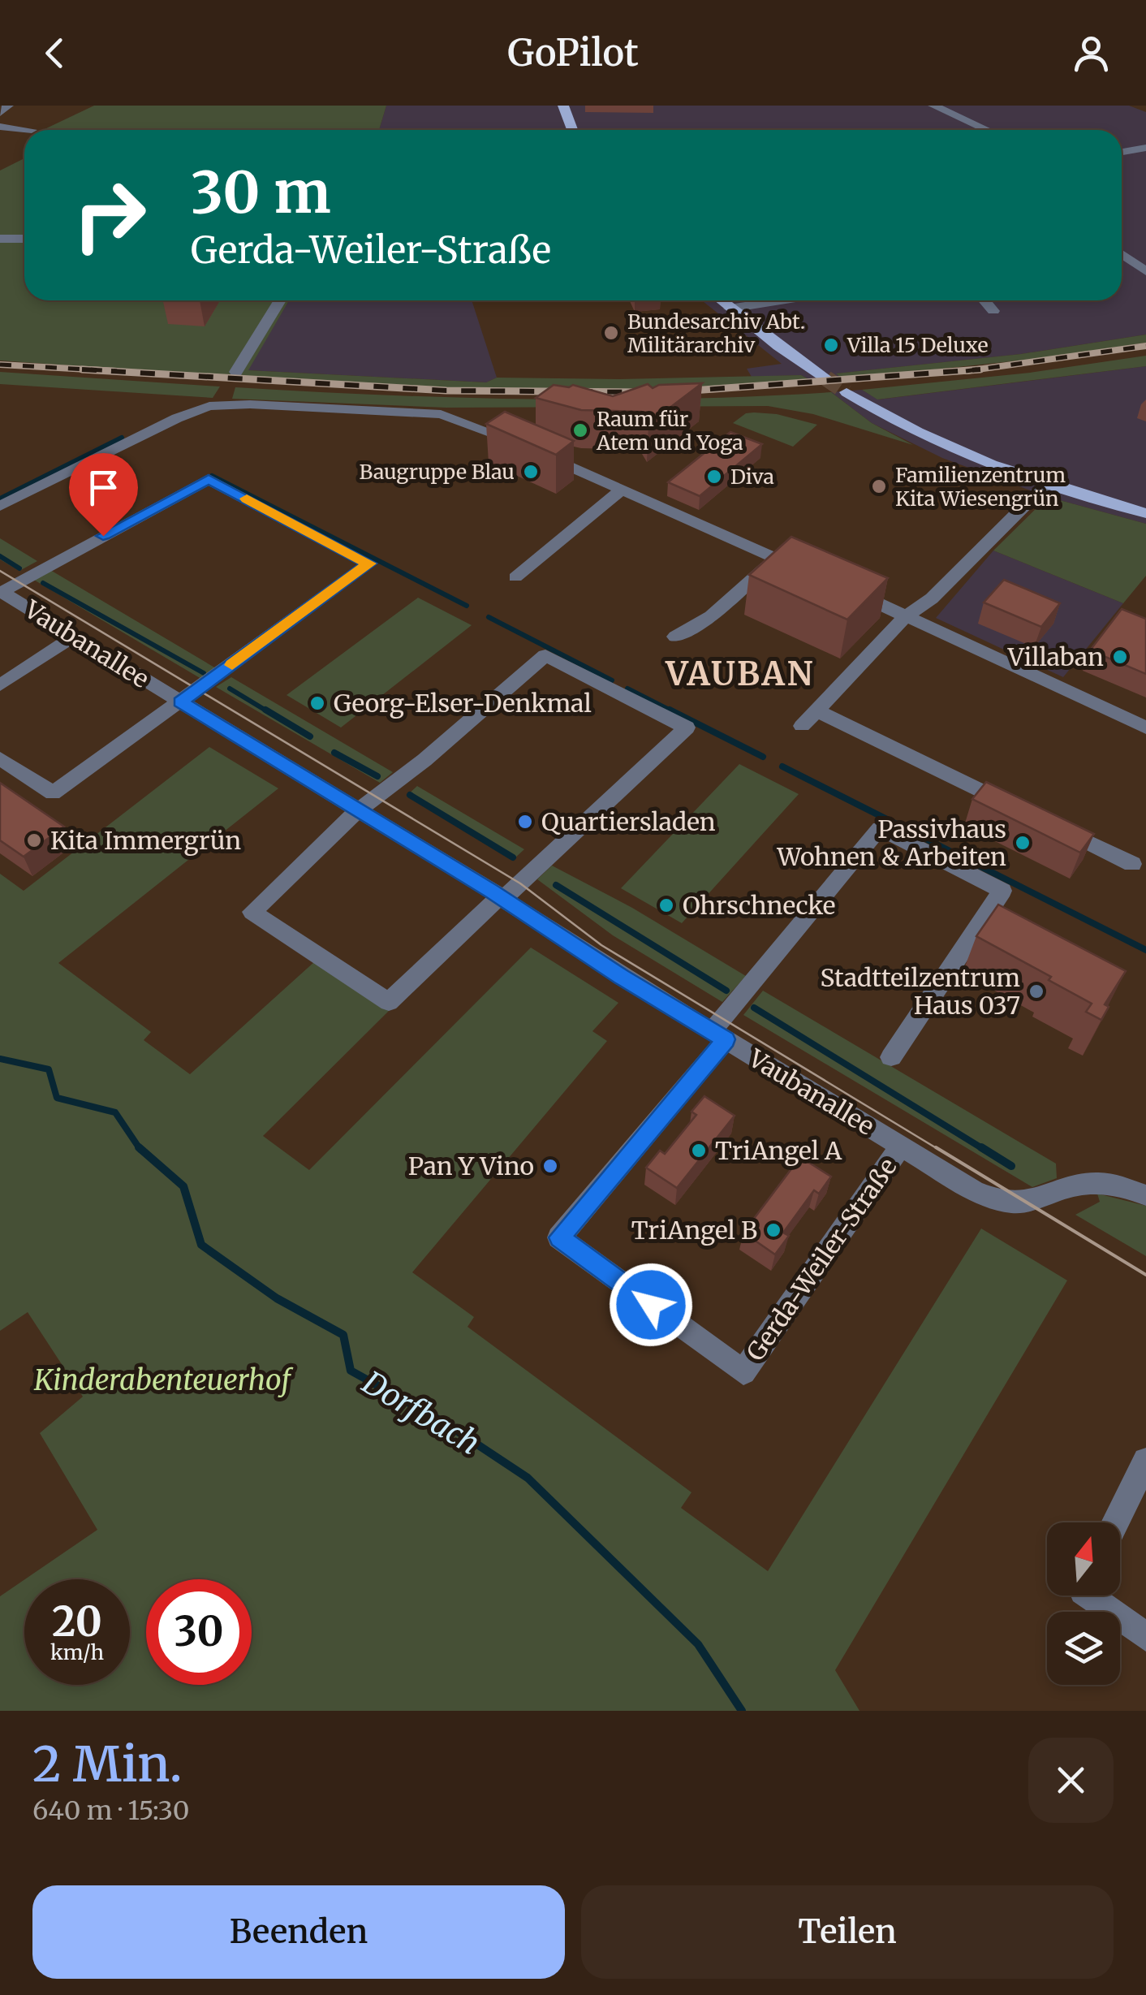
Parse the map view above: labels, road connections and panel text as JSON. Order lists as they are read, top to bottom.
{
  "streets": {
    "street": ["Vaubanallee", "Gerda-Weiler-Straße"]
  },
  "crossings": [
    ["Vaubanallee", "Gerda-Weiler-Straße"]
  ],
  "districts": ["VAUBAN"],
  "water": ["Dorfbach"],
  "parks": ["Kinderabenteuerhof"],
  "places": [
    "Bundesarchiv Abt. Militärarchiv",
    "Villa 15 Deluxe",
    "Raum für Atem und Yoga",
    "Baugruppe Blau",
    "Diva",
    "Familienzentrum Kita Wiesengrün",
    "Villaban",
    "Georg-Elser-Denkmal",
    "Quartiersladen",
    "Kita Immergrün",
    "Passivhaus Wohnen & Arbeiten",
    "Ohrschnecke",
    "Stadtteilzentrum Haus 037",
    "TriAngel A",
    "Pan Y Vino",
    "TriAngel B"
  ],
  "north": "top",
  "page": {
    "header": "GoPilot",
    "turn": ["30 m", "Gerda-Weiler-Straße"],
    "speed": "20 km/h",
    "limit": "30",
    "heading": ["2 Min.", "640 m · 15:30"],
    "buttons": ["Beenden", "Teilen"]
  }
}
